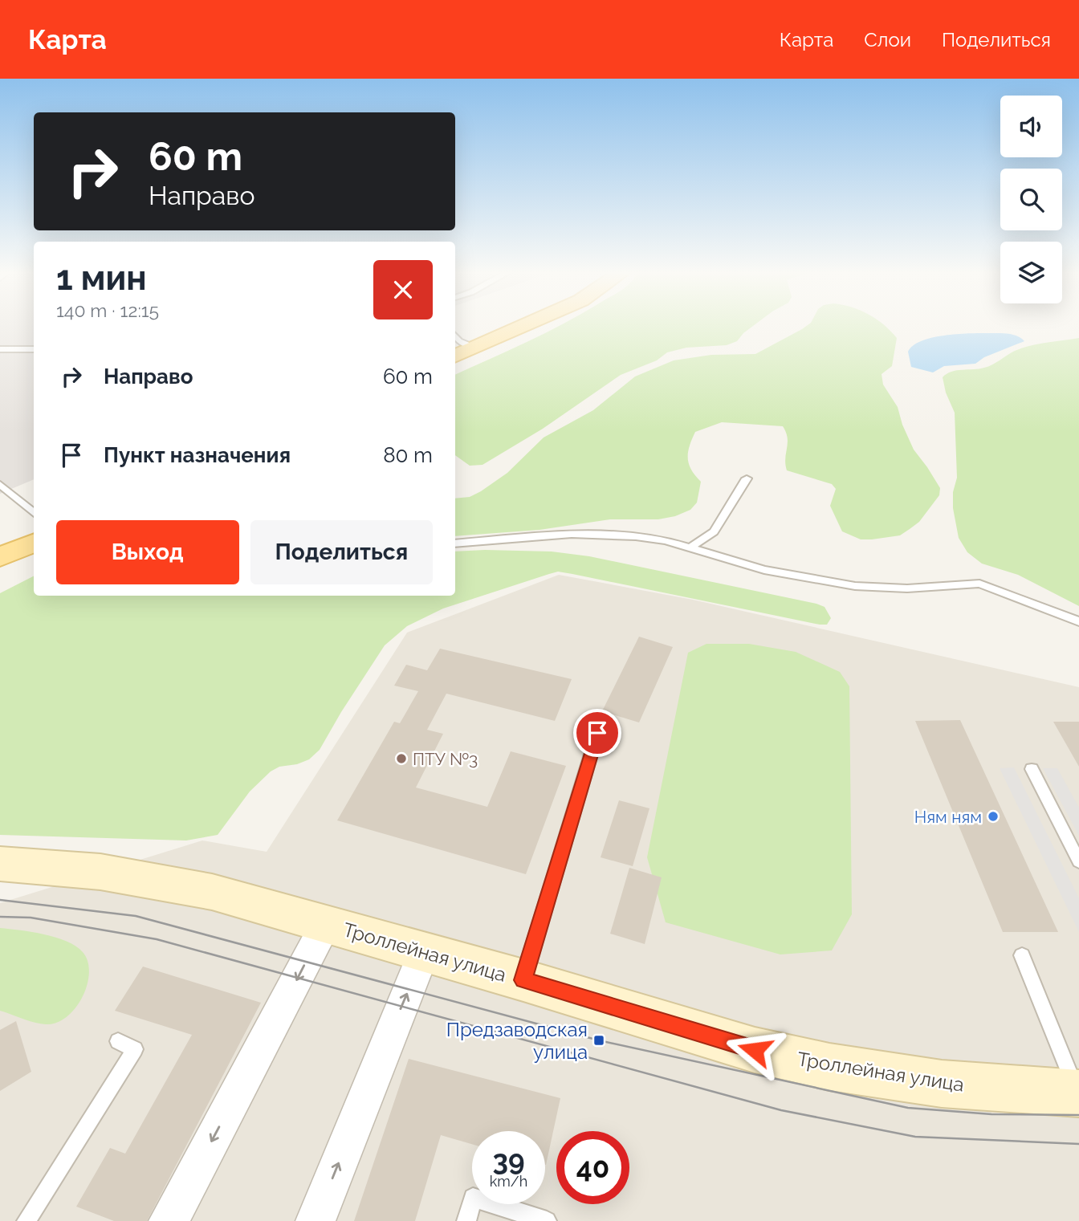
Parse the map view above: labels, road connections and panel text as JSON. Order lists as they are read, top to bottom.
{
  "streets": {
    "street": ["Троллейная улица"]
  },
  "places": {
    "other": ["ПТУ №3", "Ням ням"],
    "transit": ["Предзаводская улица"]
  },
  "page": {
    "header": "Карта",
    "nav": ["Карта", "Слои", "Поделиться"],
    "turn": ["60 m", "Направо"],
    "heading": ["1 мин", "140 m · 12:15"],
    "list": [
      {
        "name": "Направо",
        "value": "60 m"
      },
      {
        "name": "Пункт назначения",
        "value": "80 m"
      }
    ],
    "buttons": ["Выход", "Поделиться"],
    "speed": "39 km/h",
    "limit": "40"
  }
}
